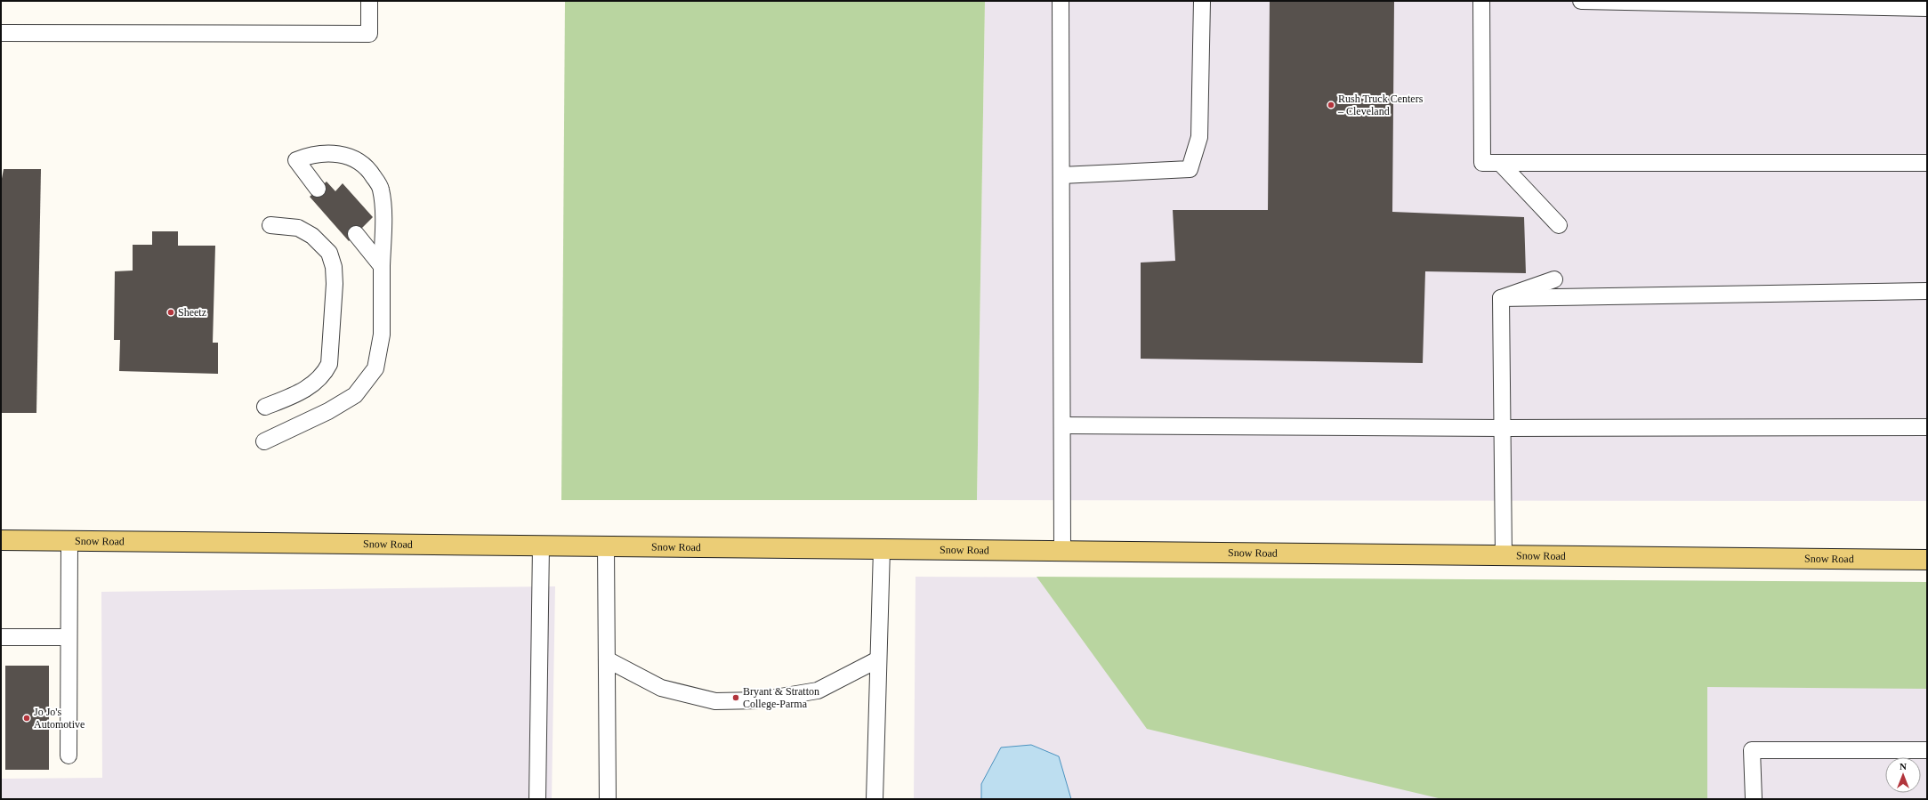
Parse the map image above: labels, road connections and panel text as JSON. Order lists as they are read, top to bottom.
{
  "streets": {
    "main road": ["Snow Road"]
  },
  "places": [
    "Rush Truck Centers – Cleveland",
    "Sheetz",
    "Bryant & Stratton College-Parma",
    "Jo Jo's Automotive"
  ],
  "north": "top"
}
